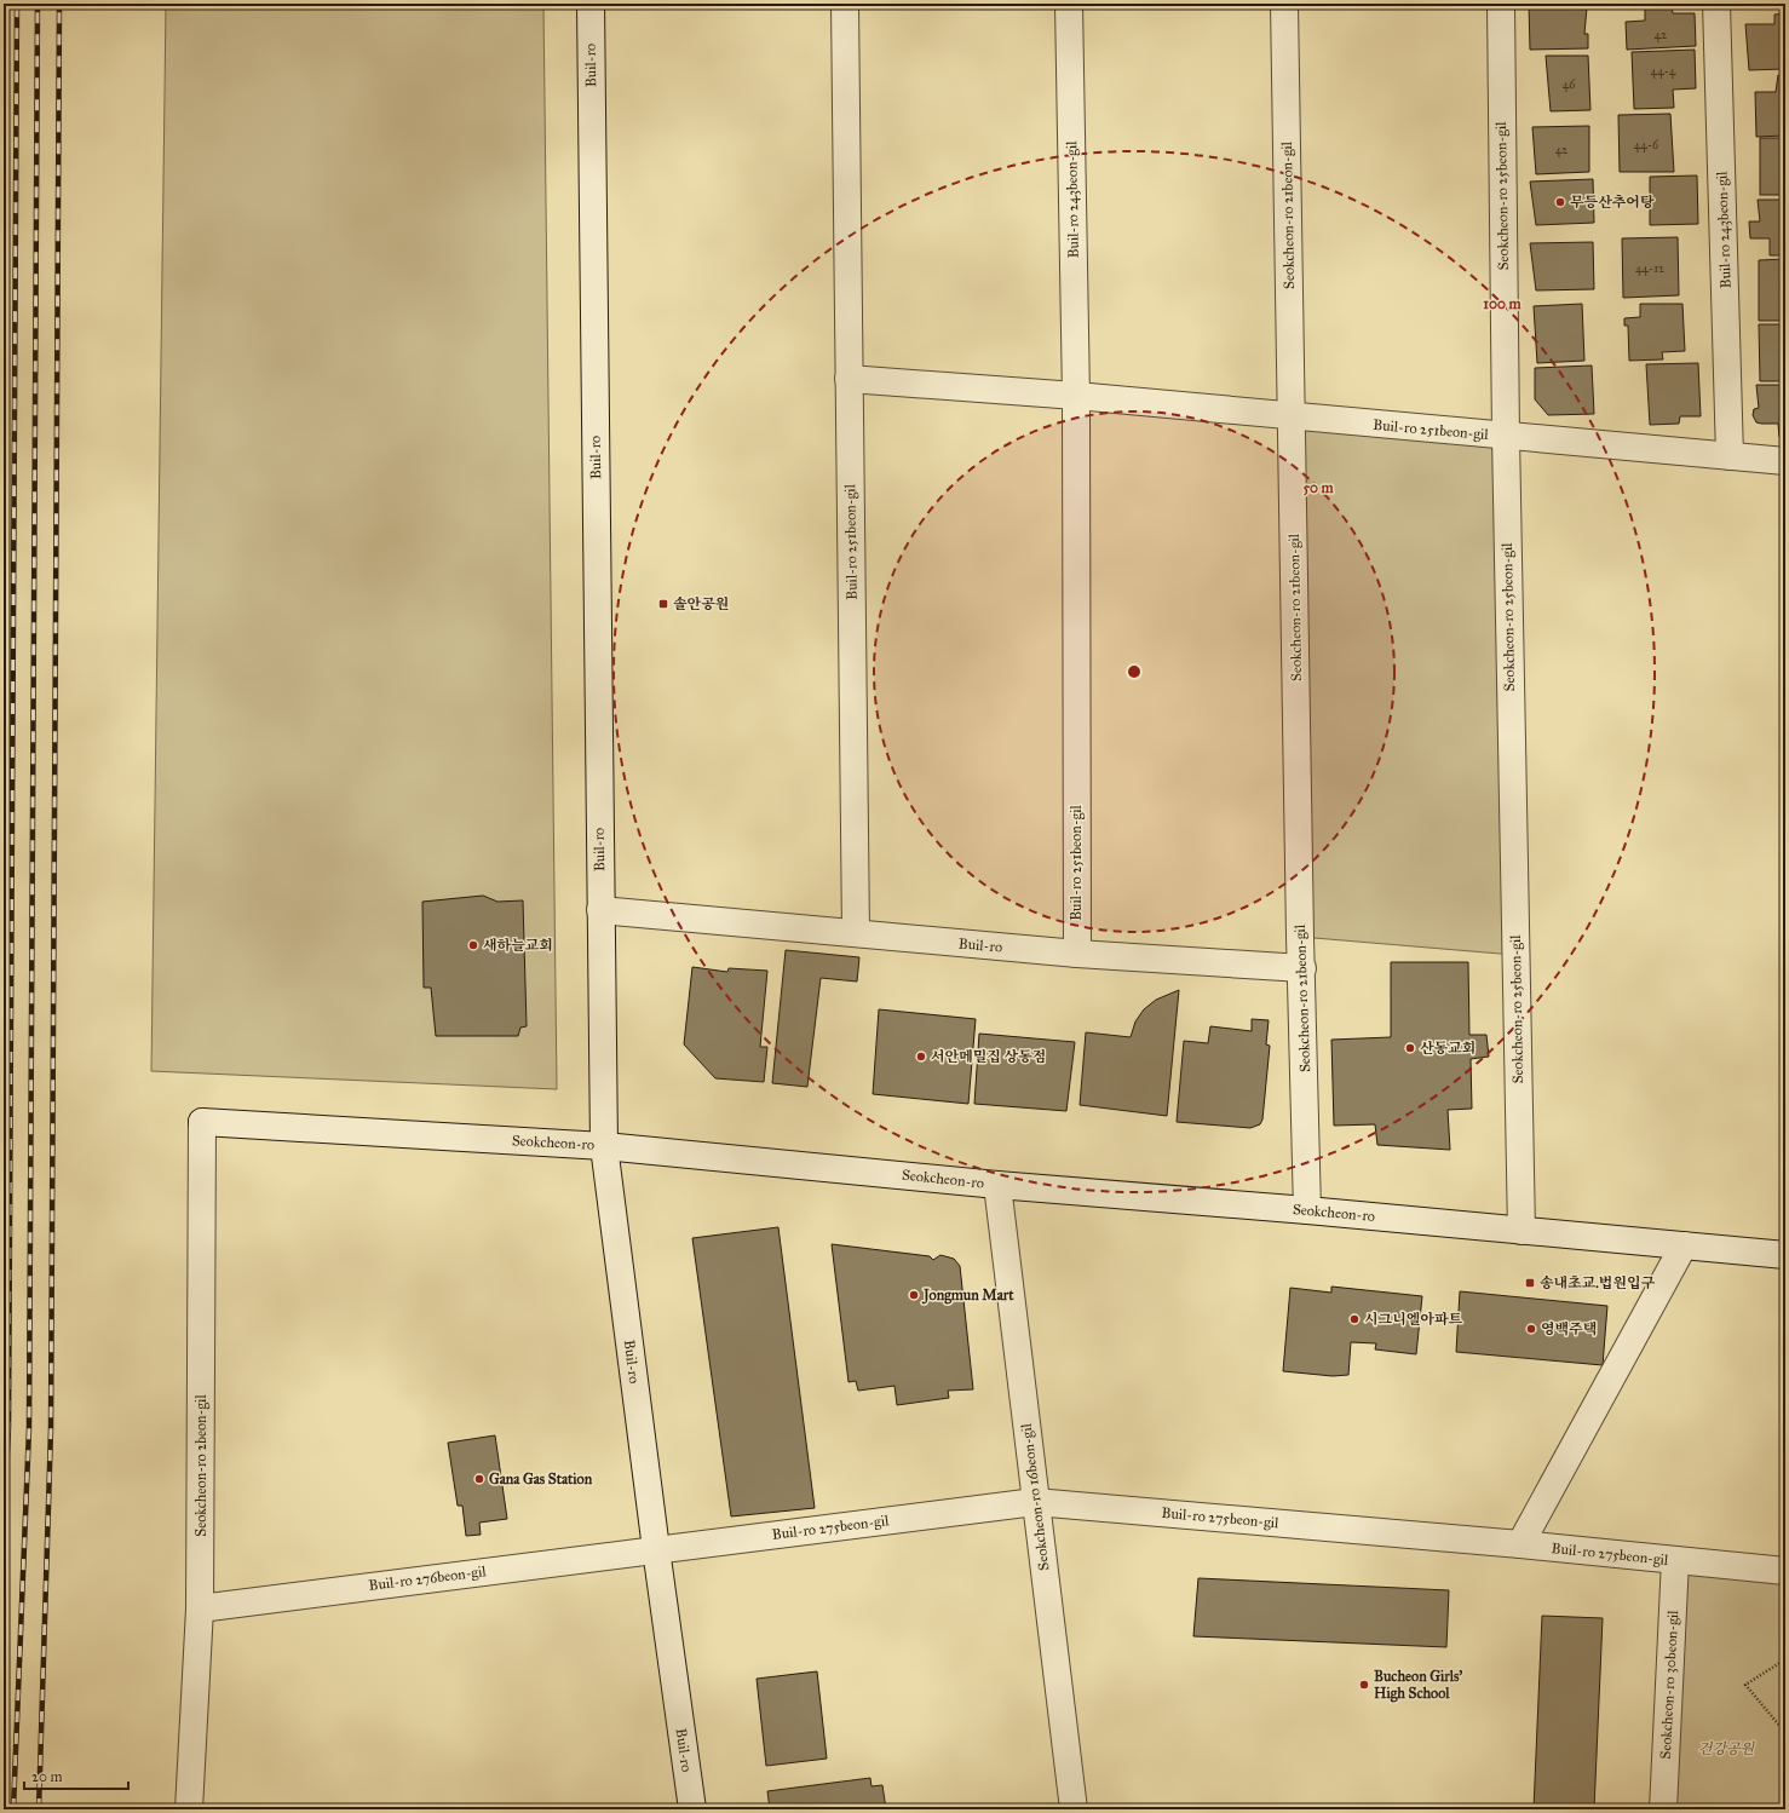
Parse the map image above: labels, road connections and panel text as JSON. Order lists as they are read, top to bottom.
{
  "streets": {
    "street": [
      "Buil-ro",
      "Seokcheon-ro 25beon-gil",
      "Buil-ro 243beon-gil",
      "Seokcheon-ro 21beon-gil",
      "Buil-ro 251beon-gil",
      "Seokcheon-ro",
      "Seokcheon-ro 2beon-gil",
      "Seokcheon-ro 16beon-gil",
      "Buil-ro 275beon-gil",
      "Buil-ro 276beon-gil",
      "Seokcheon-ro 30beon-gil"
    ]
  },
  "crossings": [
    ["Buil-ro", "Seokcheon-ro 21beon-gil"],
    ["Buil-ro", "Buil-ro 251beon-gil"],
    ["Buil-ro", "Seokcheon-ro"],
    ["Buil-ro", "Buil-ro 275beon-gil"],
    ["Buil-ro", "Buil-ro 276beon-gil"],
    ["Seokcheon-ro 25beon-gil", "Buil-ro 251beon-gil"],
    ["Seokcheon-ro 25beon-gil", "Seokcheon-ro"],
    ["Buil-ro 243beon-gil", "Buil-ro 251beon-gil"],
    ["Seokcheon-ro 21beon-gil", "Buil-ro 251beon-gil"],
    ["Seokcheon-ro 21beon-gil", "Seokcheon-ro"],
    ["Seokcheon-ro", "Seokcheon-ro 2beon-gil"],
    ["Seokcheon-ro", "Seokcheon-ro 16beon-gil"],
    ["Seokcheon-ro 2beon-gil", "Buil-ro 276beon-gil"],
    ["Seokcheon-ro 16beon-gil", "Buil-ro 275beon-gil"],
    ["Buil-ro 275beon-gil", "Buil-ro 276beon-gil"],
    ["Buil-ro 275beon-gil", "Seokcheon-ro 30beon-gil"]
  ],
  "parks": ["건강공원"],
  "places": {
    "other": [
      "무등산추어탕",
      "새하늘교회",
      "산동교회",
      "서안메밀집 상동점",
      "Jongmun Mart",
      "시그니엘아파트",
      "영백주택",
      "Gana Gas Station",
      "Bucheon Girls' High School"
    ],
    "transit": ["솔안공원", "송내초교.법원입구"]
  },
  "house_numbers": [
    "42",
    "44-4",
    "46",
    "44-6",
    "42",
    "44-12"
  ],
  "scale_bar": "20 m",
  "rings": ["100 m", "50 m"]
}
